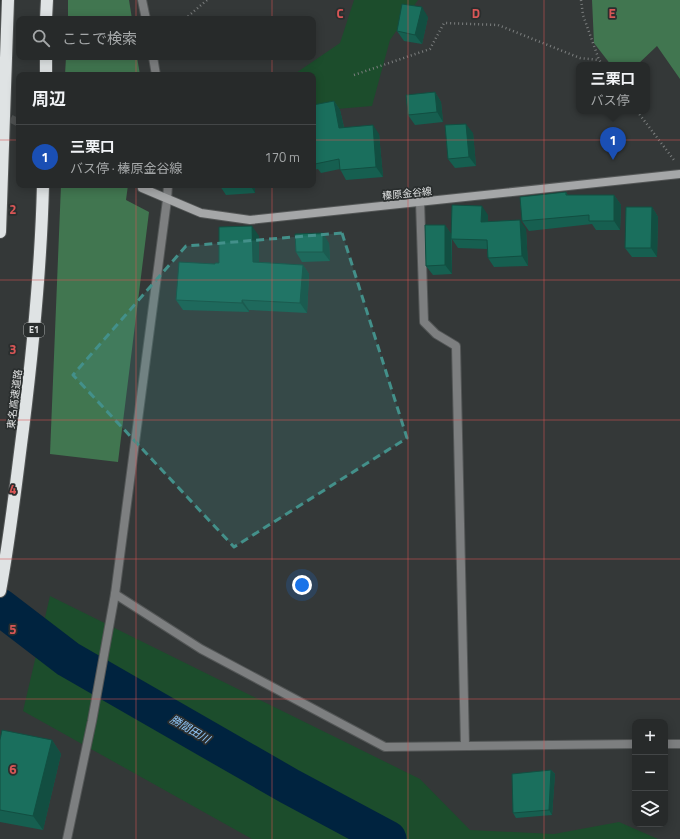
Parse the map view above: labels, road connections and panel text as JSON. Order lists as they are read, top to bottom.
{
  "streets": {
    "highway": ["E1", "東名高速道路"],
    "main road": ["榛原金谷線"]
  },
  "water": ["勝間田川"],
  "page": {
    "search": "ここで検索",
    "popup": ["三栗口", "バス停"],
    "heading": "周辺",
    "list": [
      {
        "mark": "1",
        "name": "三栗口",
        "note": "バス停 · 榛原金谷線",
        "value": "170 m"
      }
    ],
    "pins": "1",
    "map_buttons": ["+", "−"]
  },
  "grid": {
    "columns": ["C", "D", "E"],
    "rows": [
      "2",
      "3",
      "4",
      "5",
      "6"
    ]
  }
}
